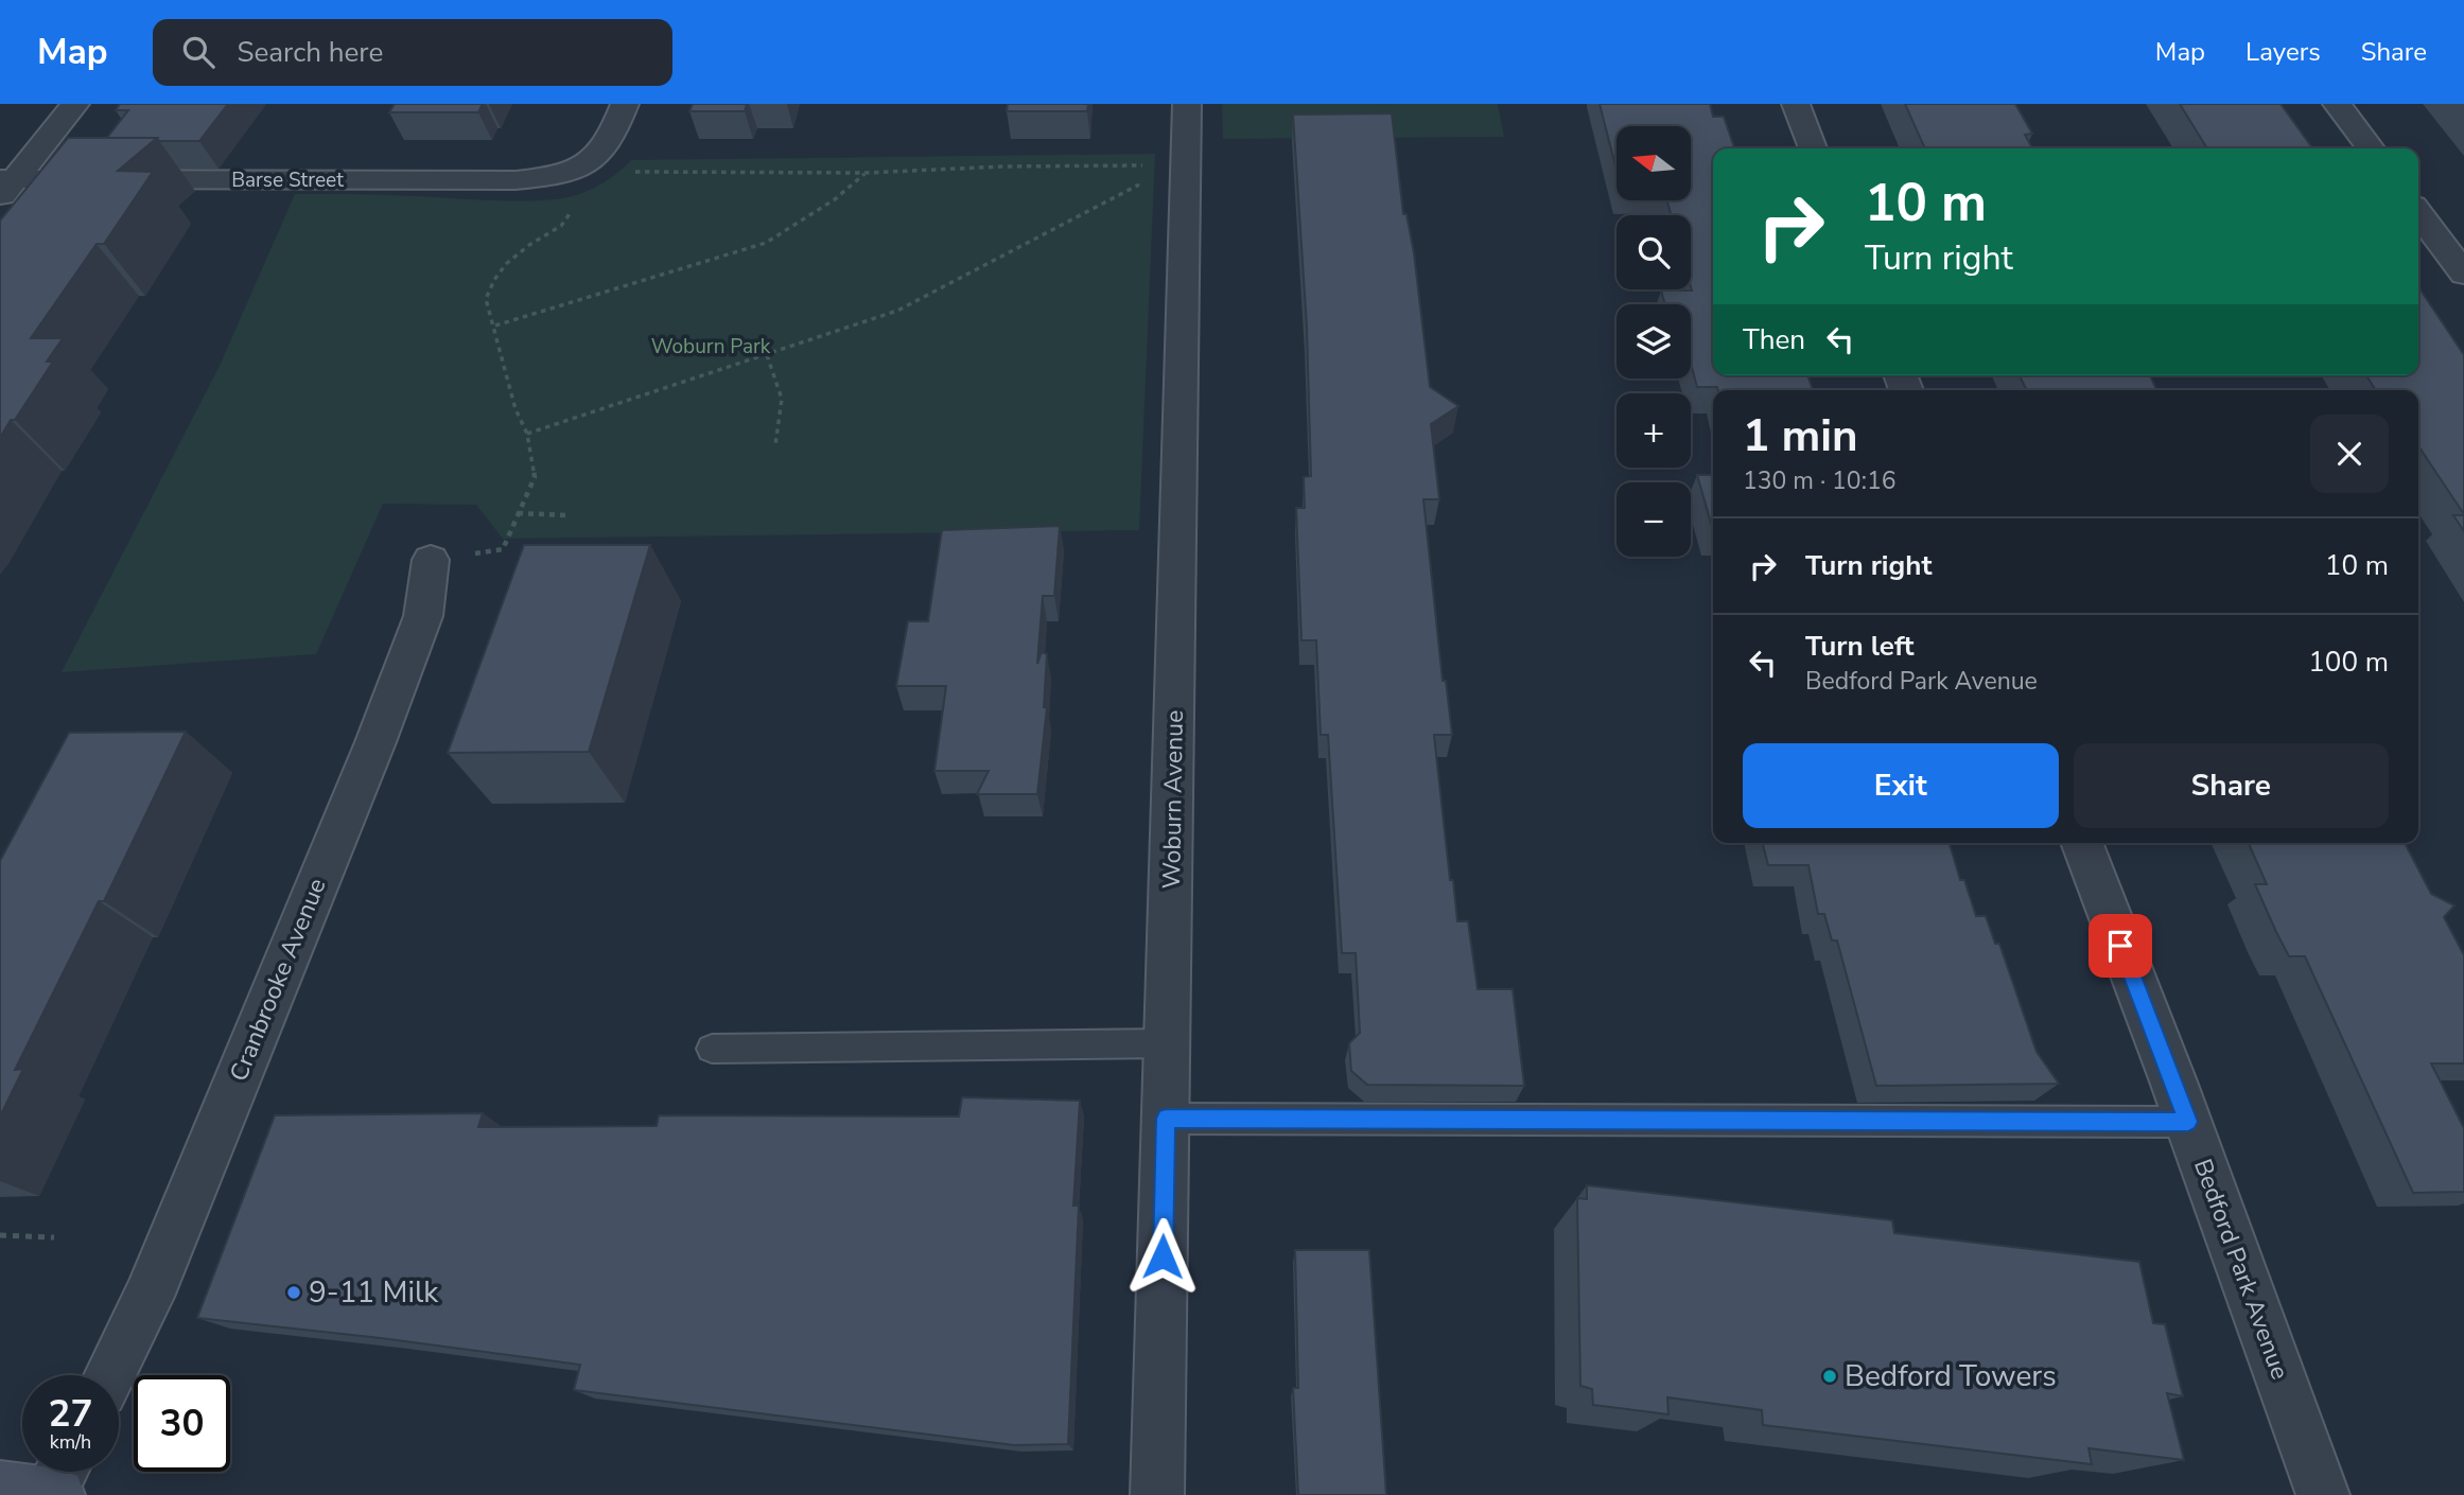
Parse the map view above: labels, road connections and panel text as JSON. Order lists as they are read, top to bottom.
{
  "streets": {
    "street": [
      "Barse Street",
      "Woburn Avenue",
      "Cranbrooke Avenue",
      "Bedford Park Avenue"
    ]
  },
  "parks": ["Woburn Park"],
  "places": ["9-11 Milk", "Bedford Towers"],
  "north": "left",
  "page": {
    "header": "Map",
    "search": "Search here",
    "nav": ["Map", "Layers", "Share"],
    "map_buttons": ["+", "−"],
    "turn": ["10 m", "Turn right"],
    "then": "Then",
    "heading": ["1 min", "130 m · 10:16"],
    "list": [
      {
        "name": "Turn right",
        "value": "10 m"
      },
      {
        "name": "Turn left",
        "note": "Bedford Park Avenue",
        "value": "100 m"
      }
    ],
    "buttons": ["Exit", "Share"],
    "speed": "27 km/h",
    "limit": "30"
  }
}
